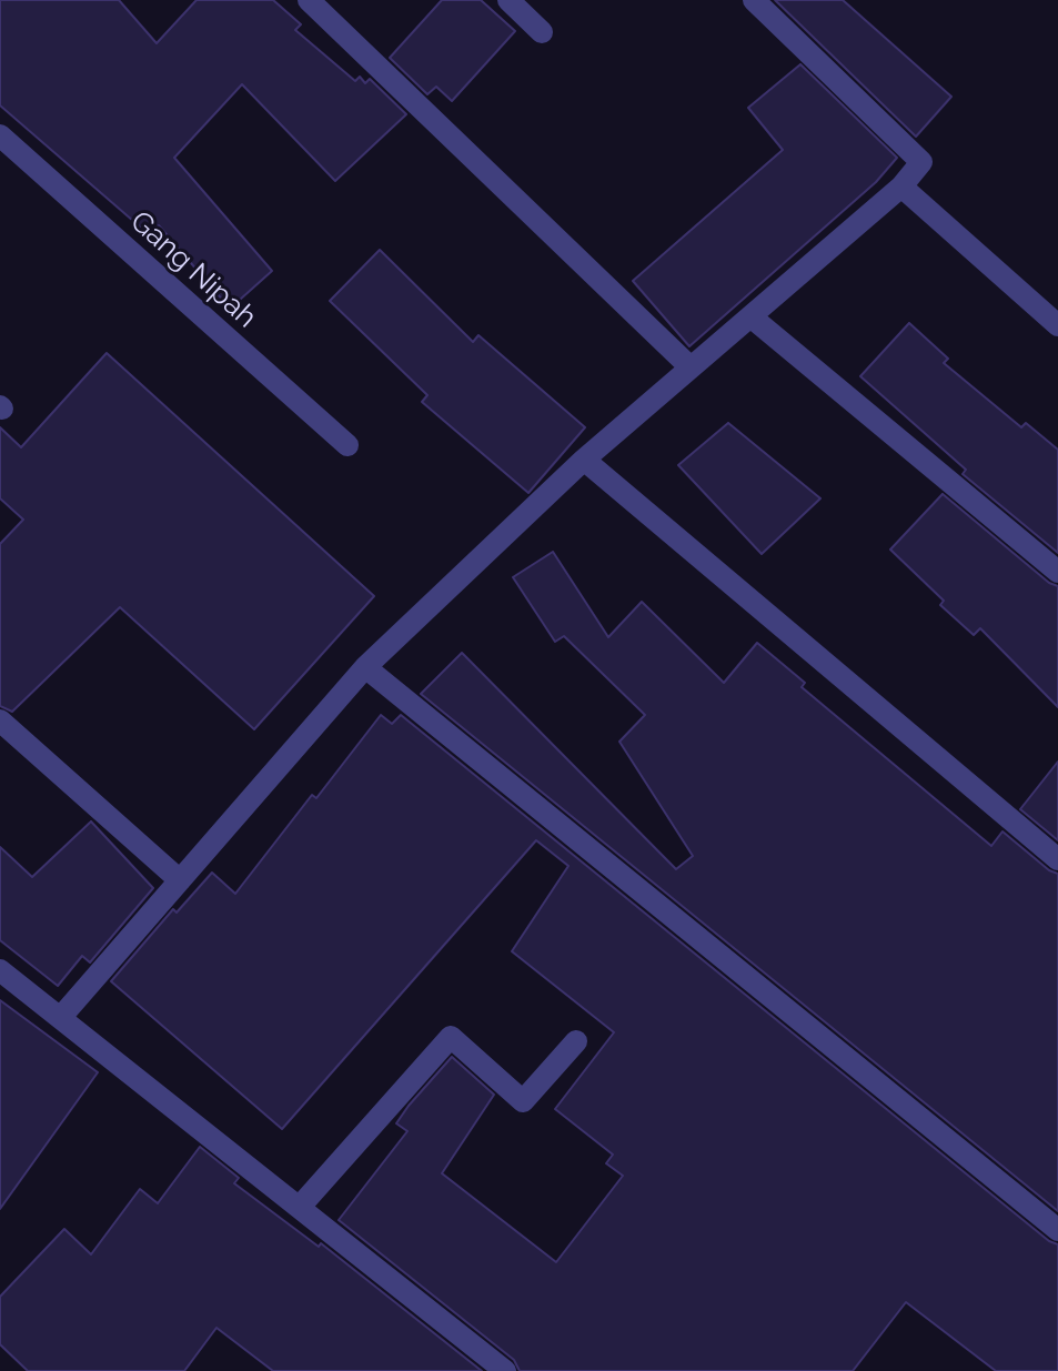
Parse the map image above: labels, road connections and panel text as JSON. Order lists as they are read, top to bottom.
{
  "streets": {
    "street": ["Gang Nipah"]
  }
}
